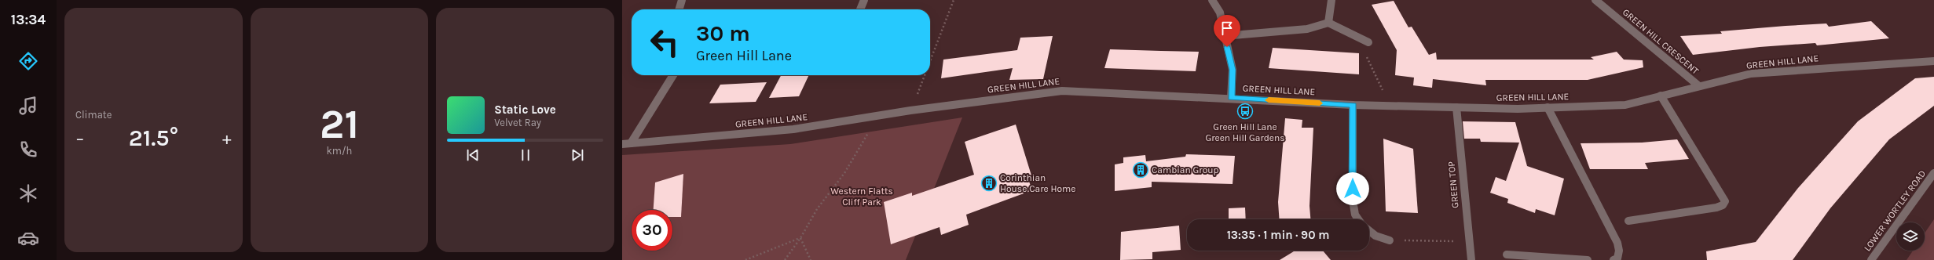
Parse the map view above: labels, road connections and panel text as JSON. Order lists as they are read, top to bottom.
{
  "streets": {
    "street": [
      "GREEN HILL CRESCENT",
      "GREEN HILL LANE",
      "GREEN TOP",
      "LOWER WORTLEY ROAD"
    ]
  },
  "crossings": [
    ["GREEN HILL CRESCENT", "GREEN HILL LANE"],
    ["GREEN HILL LANE", "GREEN TOP"]
  ],
  "parks": ["Western Flatts Cliff Park"],
  "places": {
    "bus stop": ["Green Hill Lane Green Hill Gardens"],
    "building": ["Cambian Group", "Corinthian House Care Home"]
  },
  "page": {
    "tabs": "13:34",
    "tile": [
      "Climate",
      ["21", "km/h"]
    ],
    "turn": ["30 m", "Green Hill Lane"],
    "song": ["Static Love", "Velvet Ray"],
    "heat": ["−", "21.5°", "+"],
    "limit": "30",
    "trip": "13:35 · 1 min · 90 m"
  }
}
